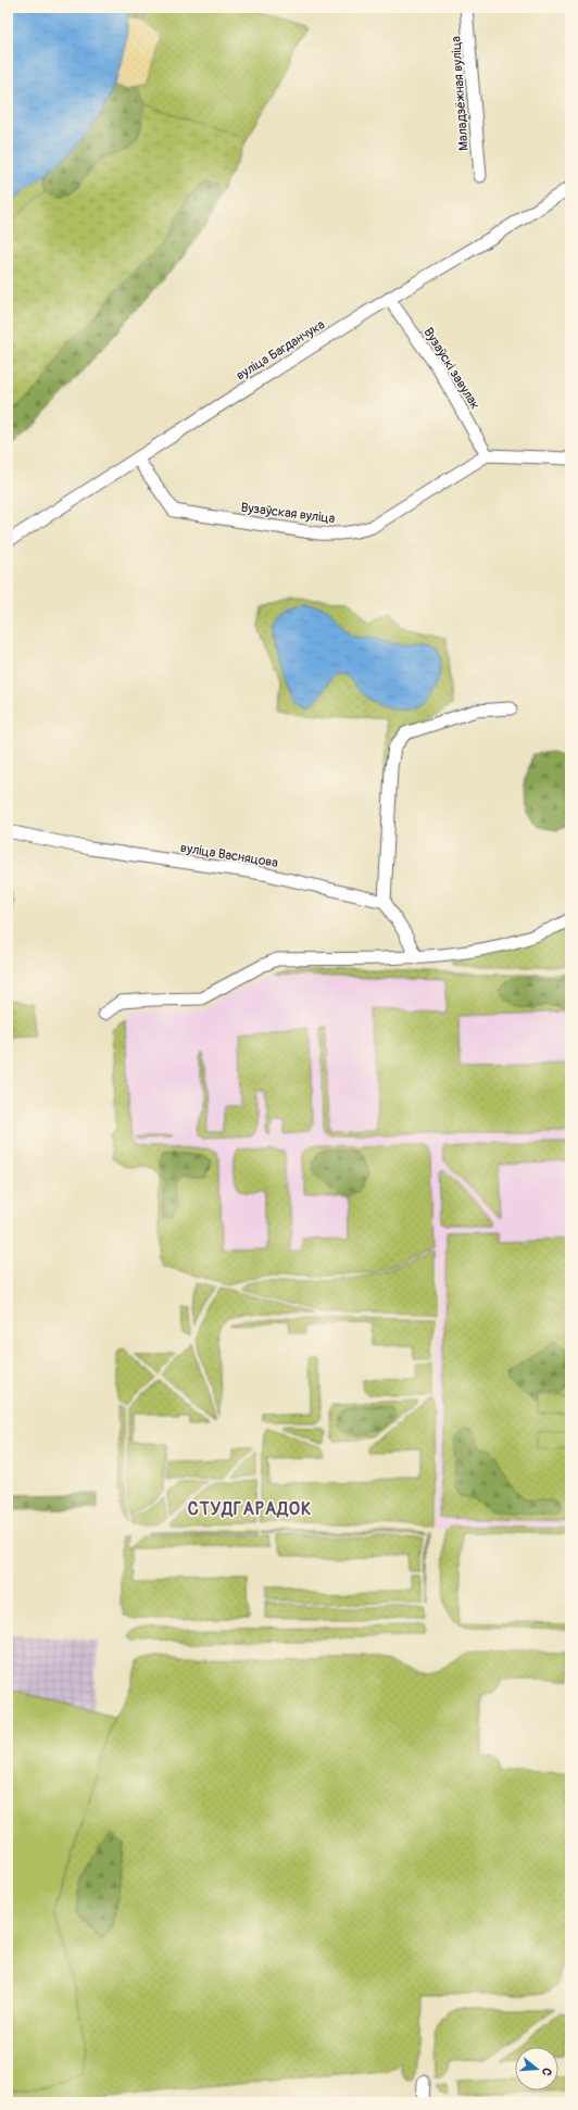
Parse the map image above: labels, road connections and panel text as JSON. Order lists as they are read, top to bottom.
{
  "streets": {
    "street": [
      "Маладзёжная вуліца",
      "вуліца Багданчука",
      "Вузаўскі завулак",
      "Вузаўская вуліца",
      "вуліца Васняцова"
    ]
  },
  "crossings": [
    ["вуліца Багданчука", "Вузаўскі завулак"],
    ["вуліца Багданчука", "Вузаўская вуліца"],
    ["Вузаўскі завулак", "Вузаўская вуліца"]
  ],
  "districts": ["СТУДГАРАДОК"],
  "north": "right"
}
